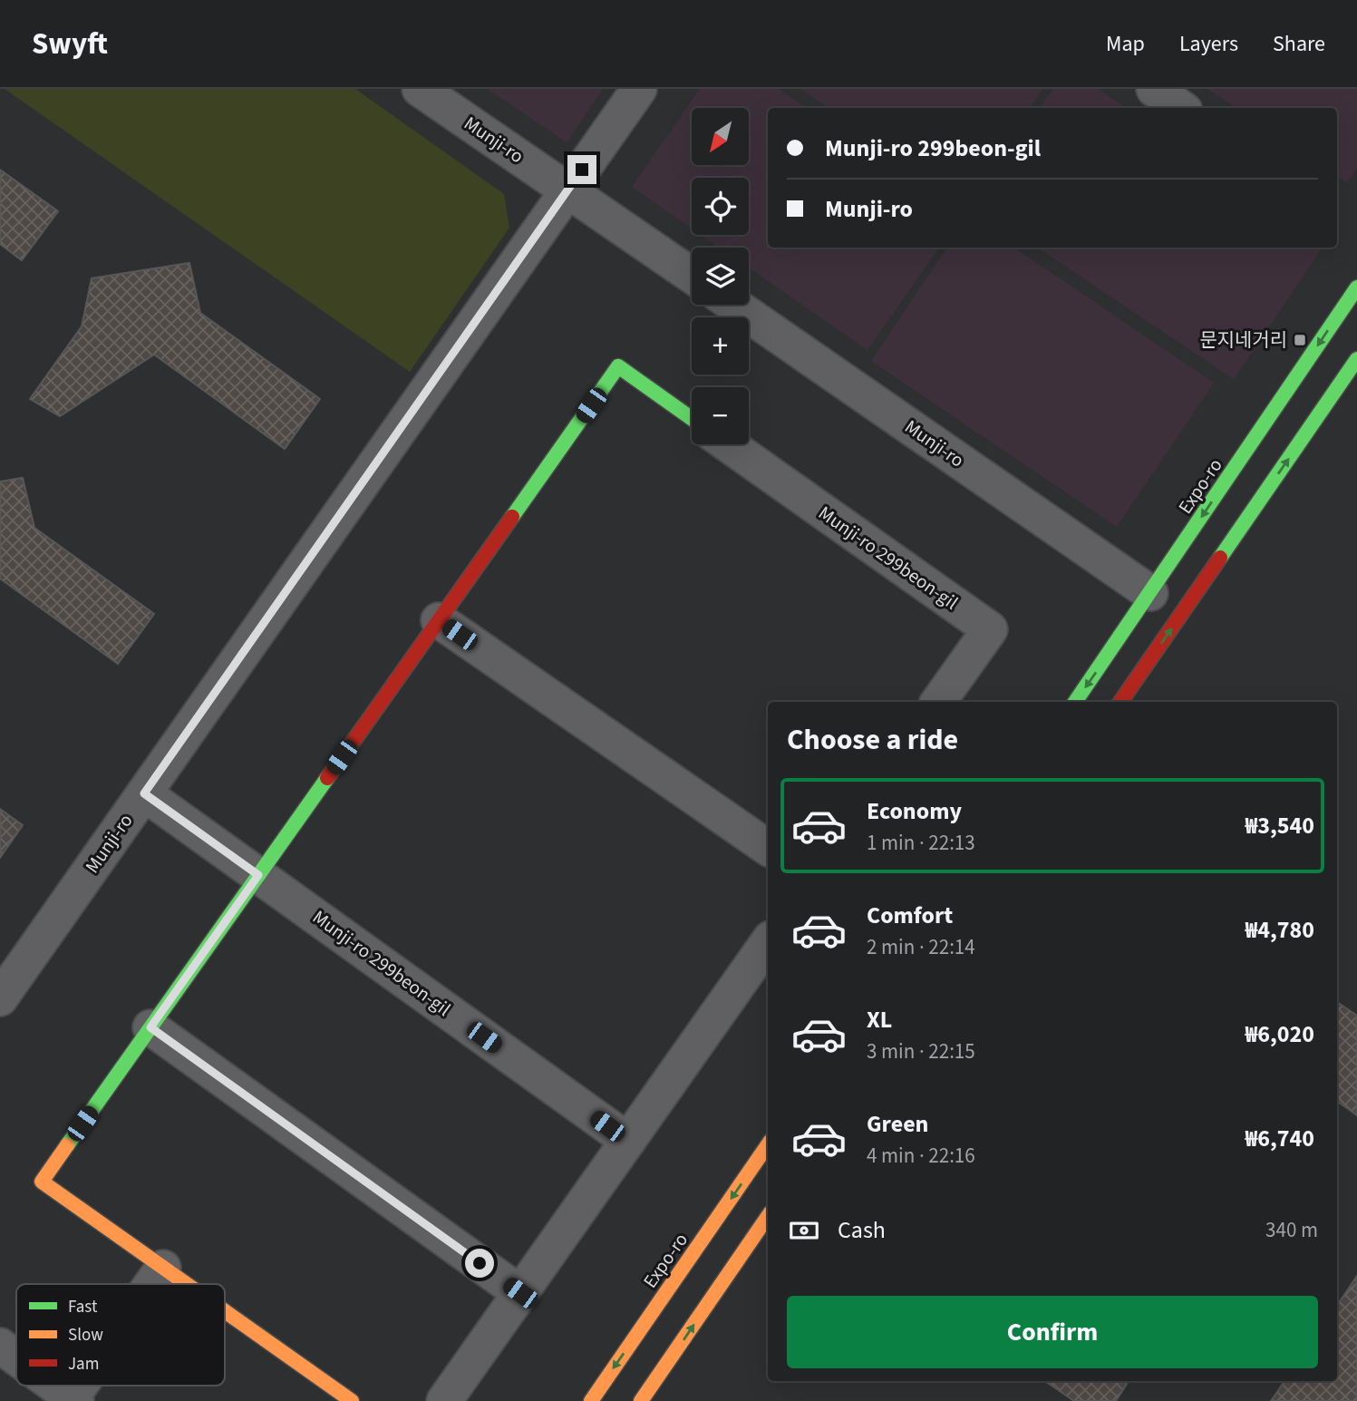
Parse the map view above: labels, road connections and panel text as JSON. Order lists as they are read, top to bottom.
{
  "streets": {
    "street": ["Munji-ro", "Expo-ro", "Munji-ro 299beon-gil"]
  },
  "crossings": [
    ["Munji-ro", "Expo-ro"],
    ["Munji-ro", "Munji-ro 299beon-gil"]
  ],
  "places": {
    "transit": ["문지네거리"]
  },
  "legend": ["Fast", "Slow", "Jam"],
  "north": "bottom left",
  "page": {
    "header": "Swyft",
    "nav": ["Map", "Layers", "Share"],
    "map_buttons": ["+", "−"],
    "banner": ["Munji-ro 299beon-gil", "Munji-ro"],
    "heading": "Choose a ride",
    "list": [
      {
        "name": "Economy",
        "note": "1 min · 22:13",
        "value": "₩3,540"
      },
      {
        "name": "Comfort",
        "note": "2 min · 22:14",
        "value": "₩4,780"
      },
      {
        "name": "XL",
        "note": "3 min · 22:15",
        "value": "₩6,020"
      },
      {
        "name": "Green",
        "note": "4 min · 22:16",
        "value": "₩6,740"
      }
    ],
    "pay": ["Cash", "340 m"],
    "buttons": "Confirm"
  }
}
